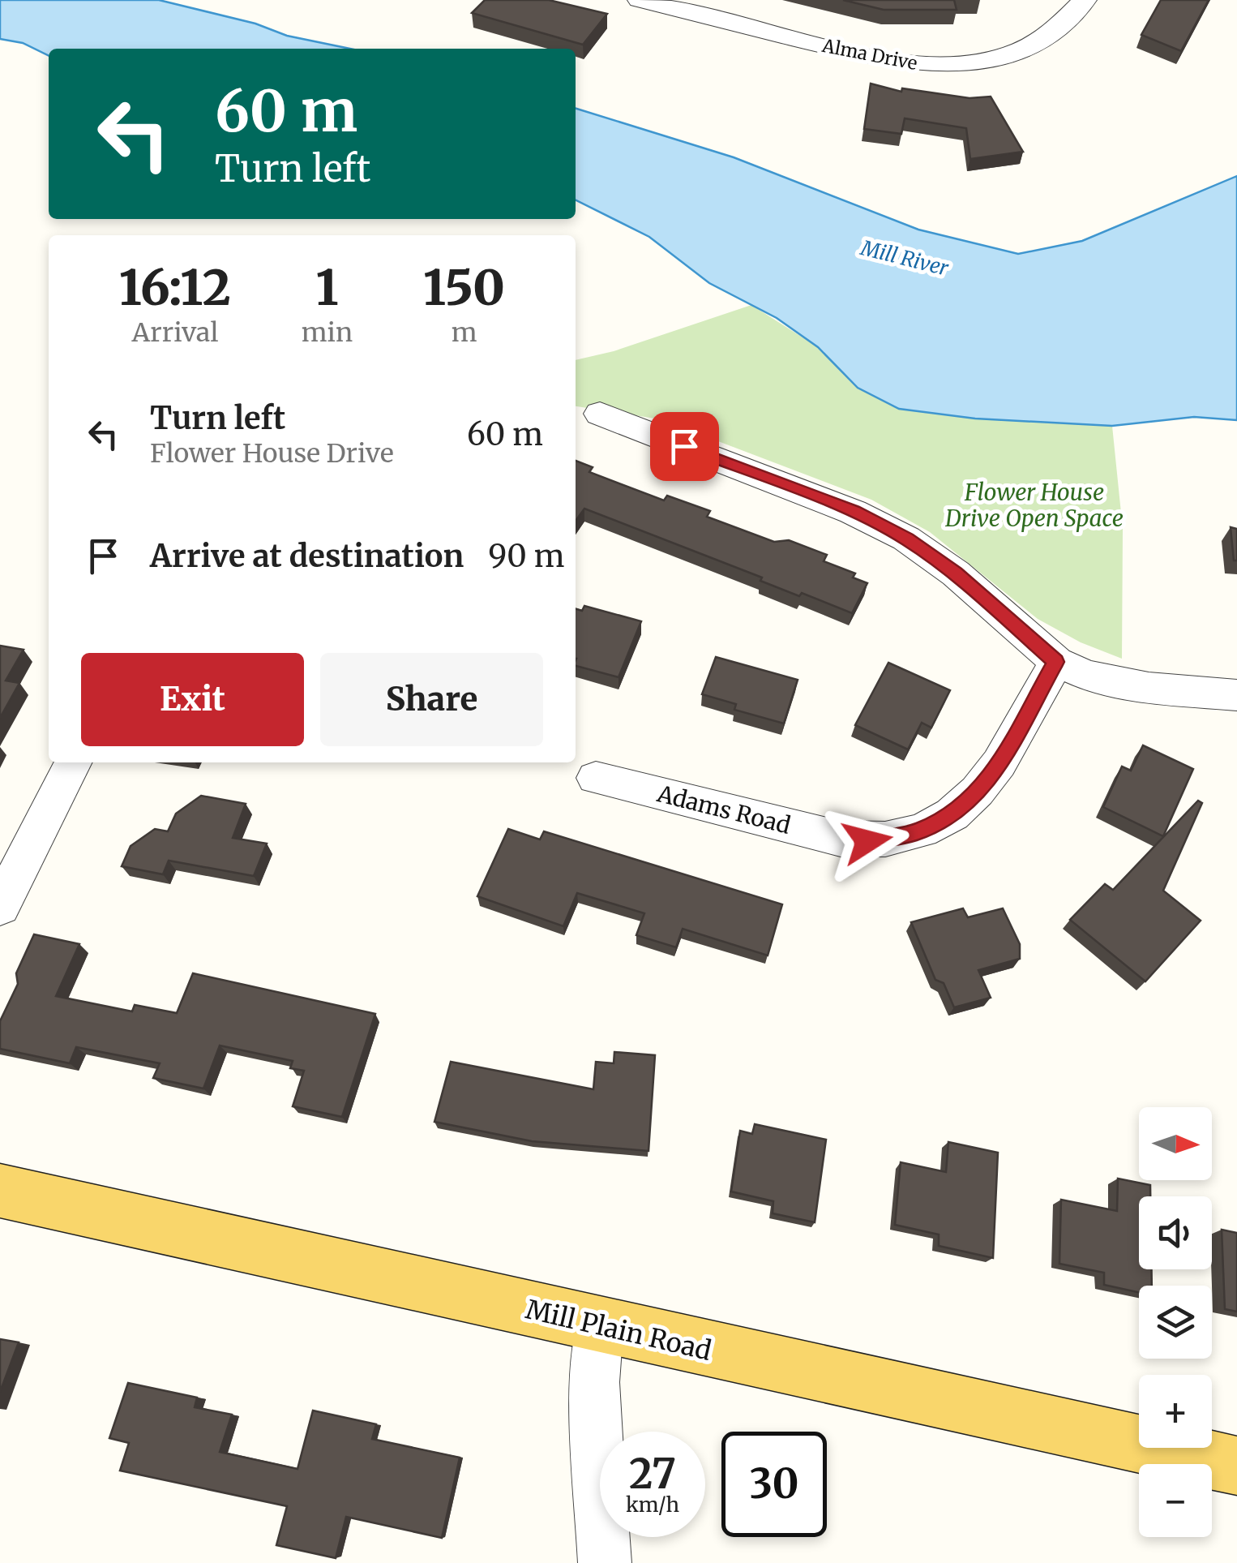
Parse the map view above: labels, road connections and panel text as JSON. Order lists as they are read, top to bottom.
{
  "streets": {
    "main road": ["Mill Plain Road"],
    "street": ["Alma Drive", "Adams Road"]
  },
  "water": ["Mill River"],
  "parks": ["Flower House Drive Open Space"],
  "north": "right",
  "page": {
    "turn": ["60 m", "Turn left"],
    "eta": [
      "16:12",
      "Arrival",
      "1",
      "min",
      "150",
      "m"
    ],
    "list": [
      {
        "name": "Turn left",
        "note": "Flower House Drive",
        "value": "60 m"
      },
      {
        "name": "Arrive at destination",
        "value": "90 m"
      }
    ],
    "buttons": ["Exit", "Share"],
    "map_buttons": ["+", "−"],
    "speed": "27 km/h",
    "limit": "30"
  }
}
